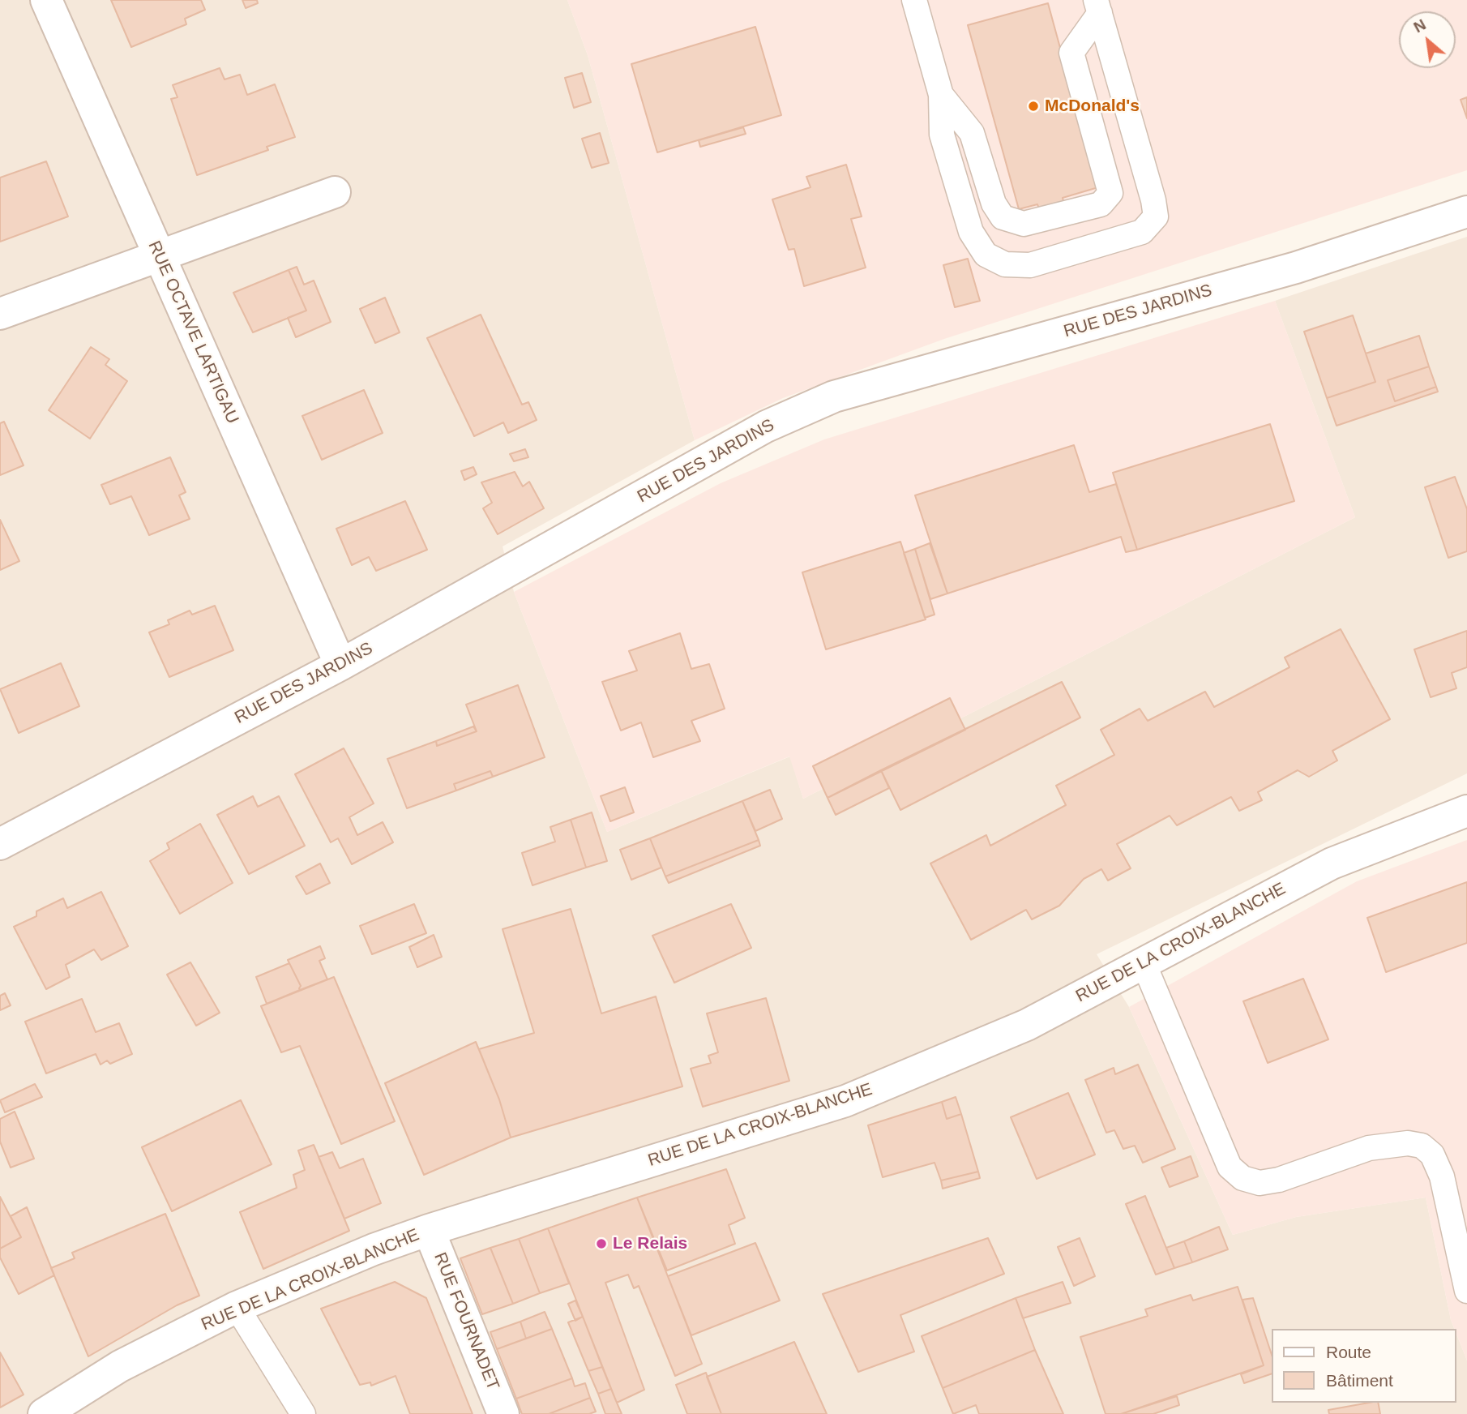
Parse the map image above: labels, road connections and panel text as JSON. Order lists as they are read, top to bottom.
{
  "streets": {
    "street": [
      "RUE DES JARDINS",
      "RUE OCTAVE LARTIGAU",
      "RUE DE LA CROIX-BLANCHE",
      "RUE FOURNADET"
    ]
  },
  "crossings": [
    ["RUE DES JARDINS", "RUE OCTAVE LARTIGAU"],
    ["RUE DE LA CROIX-BLANCHE", "RUE FOURNADET"]
  ],
  "places": ["McDonald's", "Le Relais"],
  "legend": ["Route", "Bâtiment"],
  "north": "top left"
}
